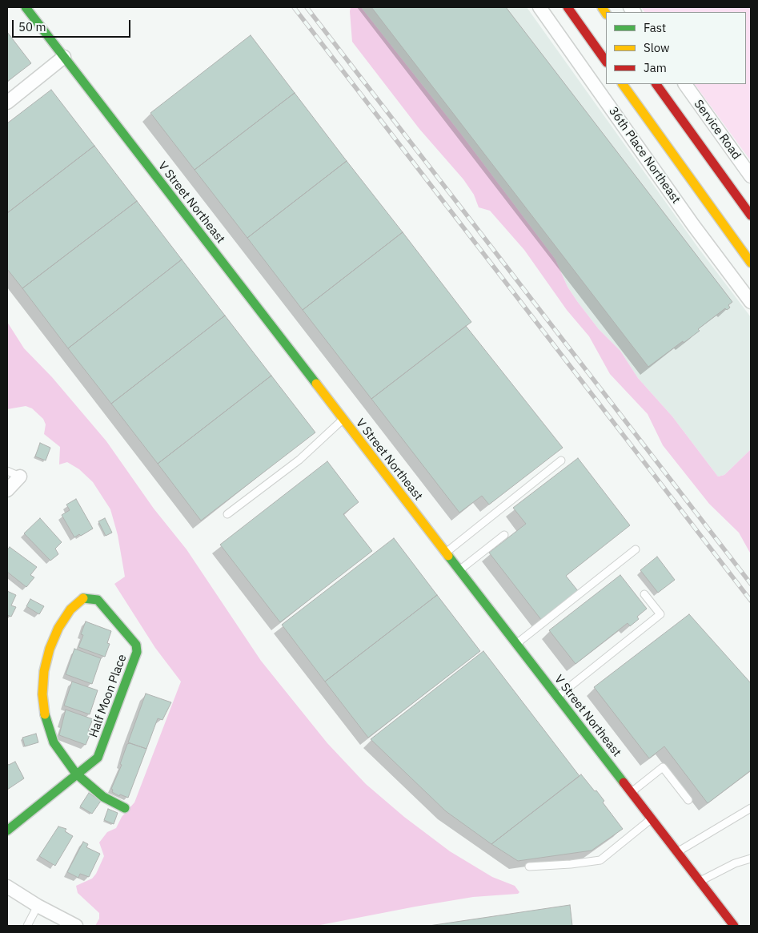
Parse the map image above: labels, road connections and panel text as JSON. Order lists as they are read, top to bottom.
{
  "streets": {
    "main road": ["V Street Northeast", "Half Moon Place"],
    "street": ["Service Road", "36th Place Northeast"]
  },
  "legend": ["Fast", "Slow", "Jam"],
  "scale_bar": "50 m"
}
